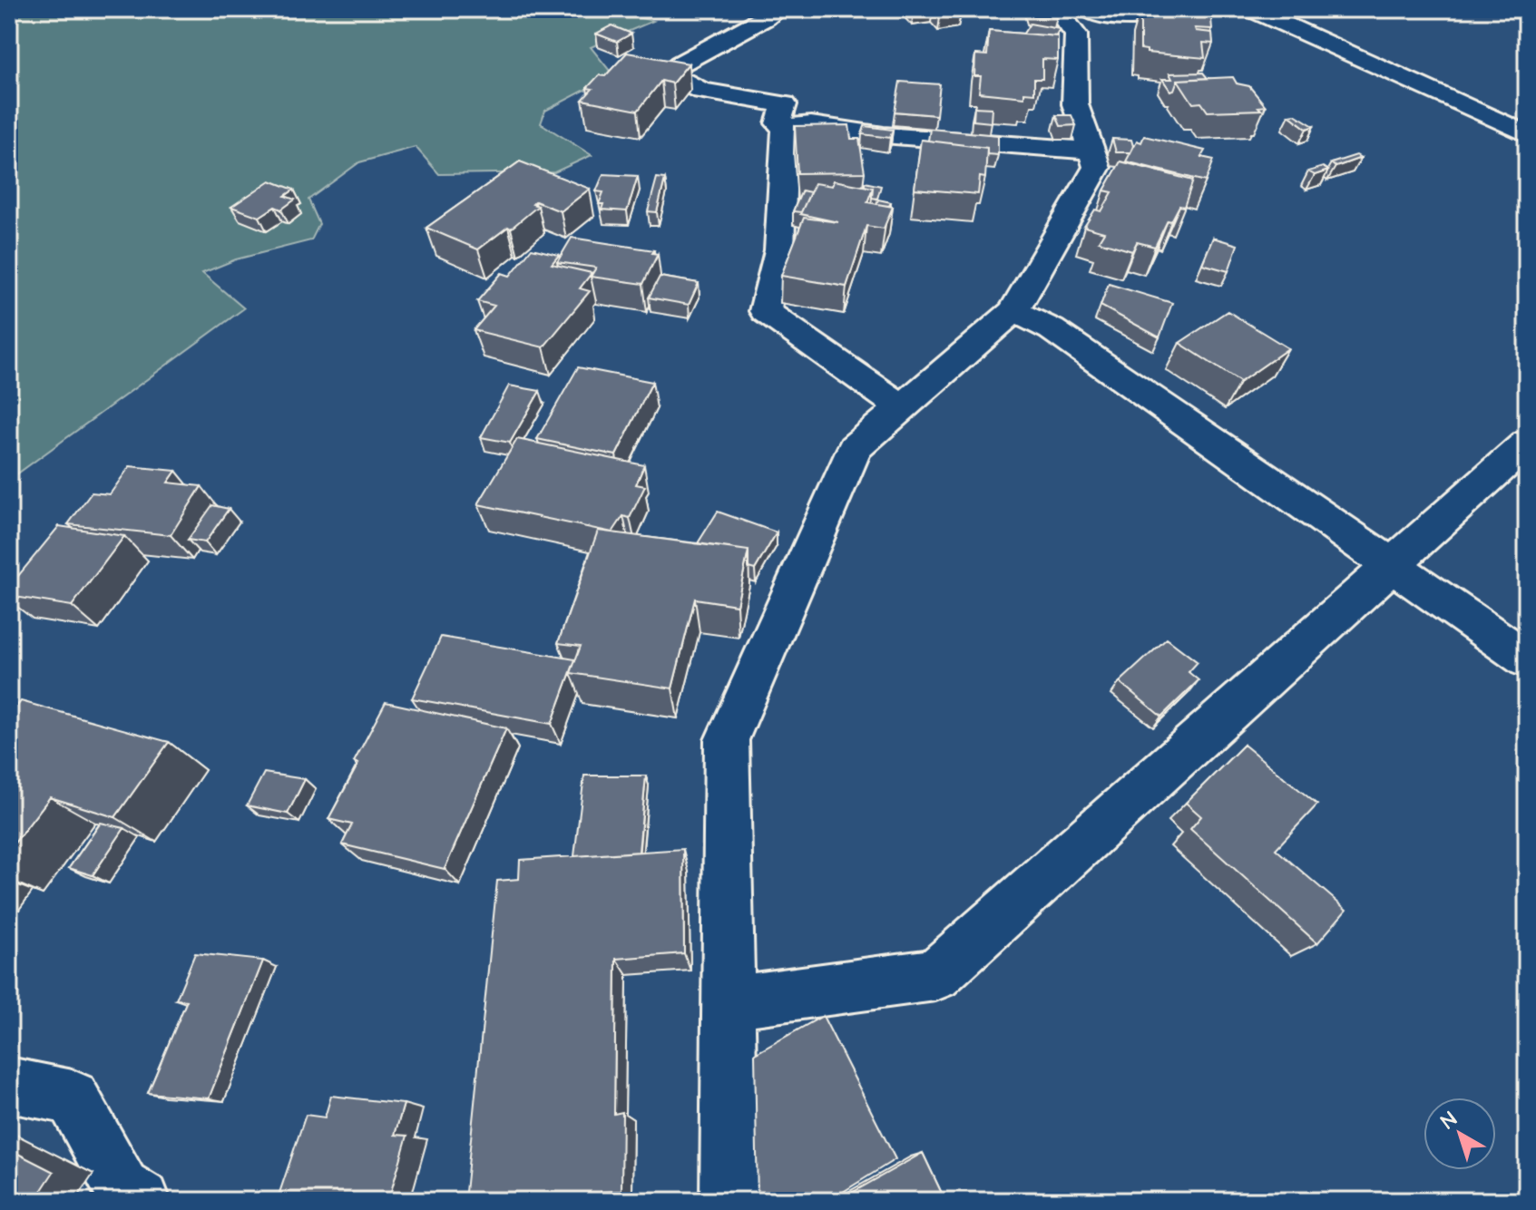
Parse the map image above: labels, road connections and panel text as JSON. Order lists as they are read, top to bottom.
{
  "north": "top left"
}
